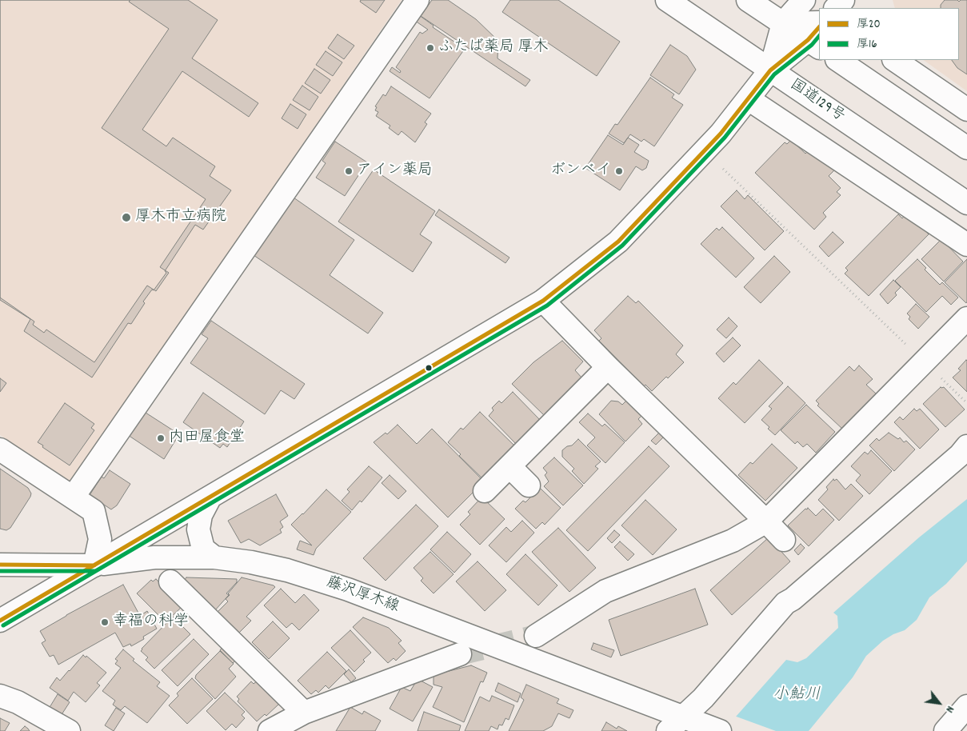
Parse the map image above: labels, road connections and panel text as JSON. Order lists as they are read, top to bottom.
{
  "streets": {
    "main road": ["国道129号", "藤沢厚木線"]
  },
  "water": ["小鮎川"],
  "places": [
    "ふたば薬局 厚木",
    "アイン薬局",
    "ボンベイ",
    "厚木市立病院",
    "内田屋食堂",
    "幸福の科学"
  ],
  "lines": ["transit line 厚20", "transit line 厚16"],
  "legend": ["厚20", "厚16"],
  "north": "bottom right"
}
